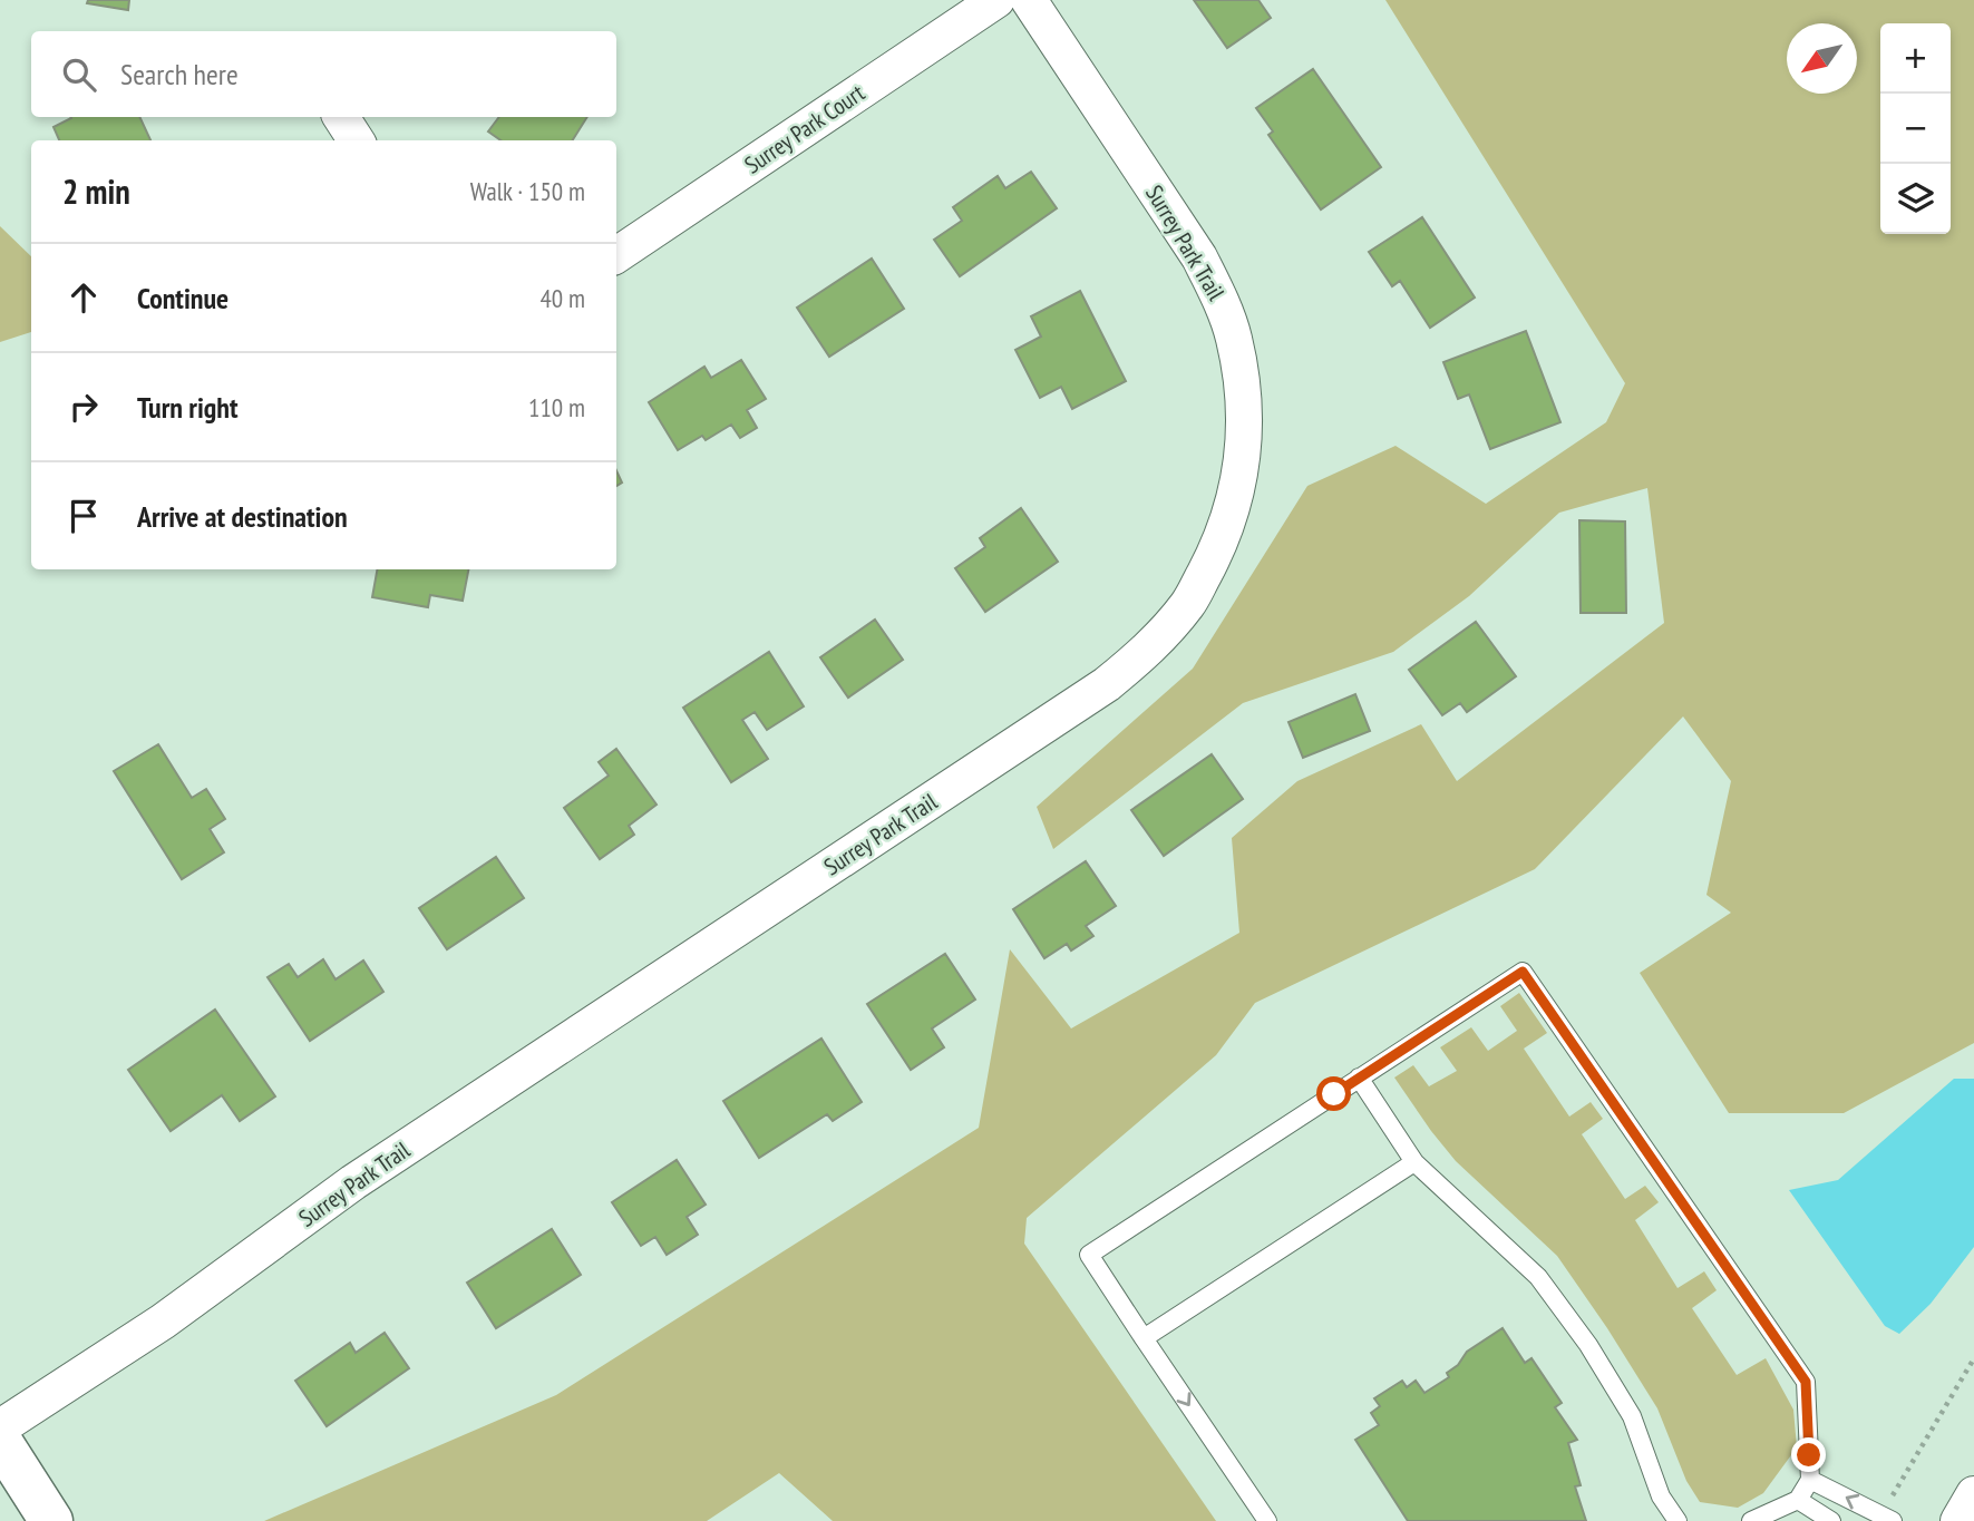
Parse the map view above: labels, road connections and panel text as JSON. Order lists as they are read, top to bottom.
{
  "streets": {
    "street": ["Surrey Park Court", "Surrey Park Trail"]
  },
  "north": "bottom left",
  "page": {
    "map_buttons": ["+", "−"],
    "search": "Search here",
    "heading": ["2 min", "Walk · 150 m"],
    "list": [
      ["Continue", "40 m"],
      ["Turn right", "110 m"],
      "Arrive at destination"
    ]
  }
}
